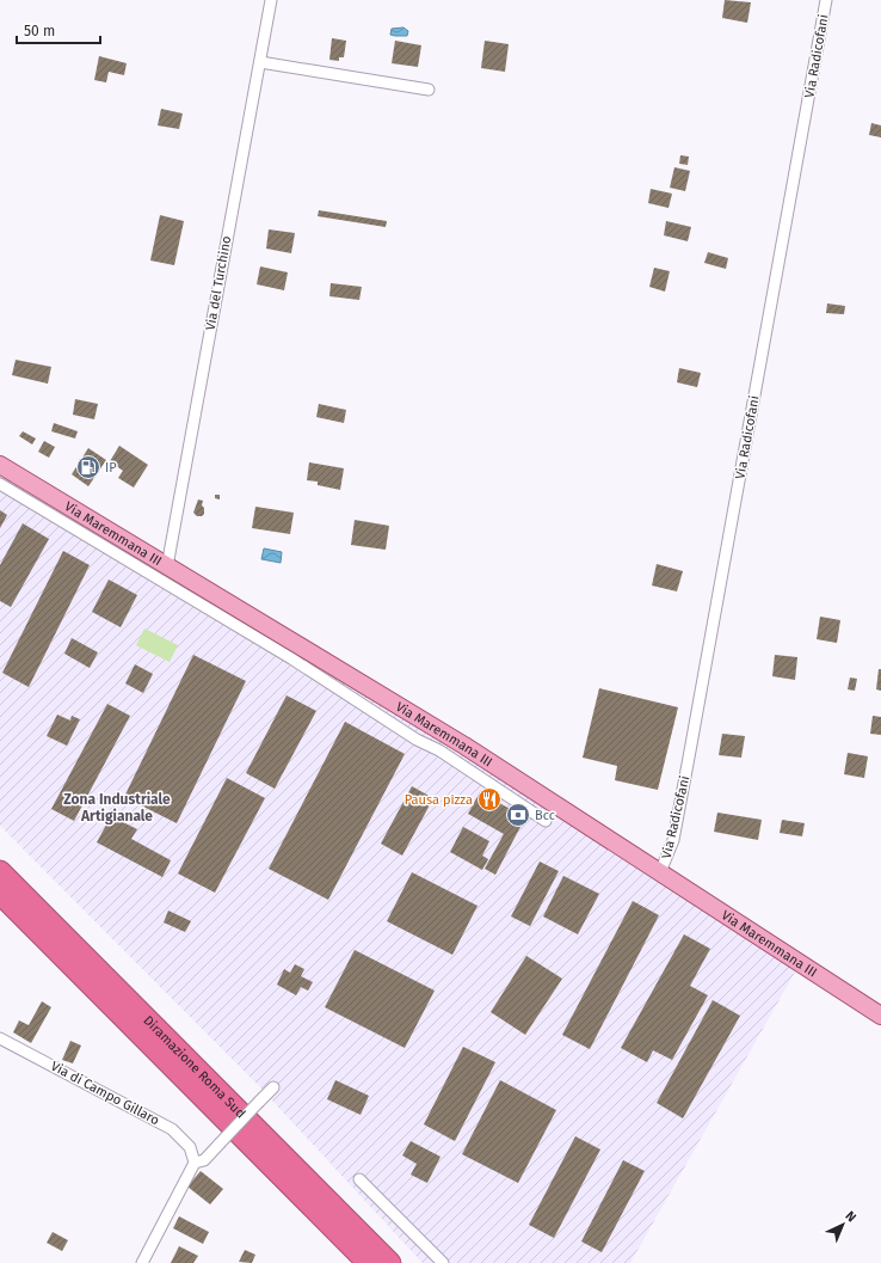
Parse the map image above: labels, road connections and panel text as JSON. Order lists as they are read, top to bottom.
{
  "streets": {
    "highway": ["Diramazione Roma Sud"],
    "main road": ["Via Maremmana III"],
    "street": ["Via Radicofani", "Via del Turchino", "Via di Campo Gillaro"]
  },
  "crossings": [
    ["Via Radicofani", "Via Maremmana III"],
    ["Via del Turchino", "Via Maremmana III"]
  ],
  "districts": ["Zona Industriale Artigianale"],
  "places": {
    "fuel station": ["IP"],
    "restaurant": ["Pausa pizza"],
    "bank": ["Bcc"]
  },
  "scale_bar": "50 m",
  "north": "top right"
}
